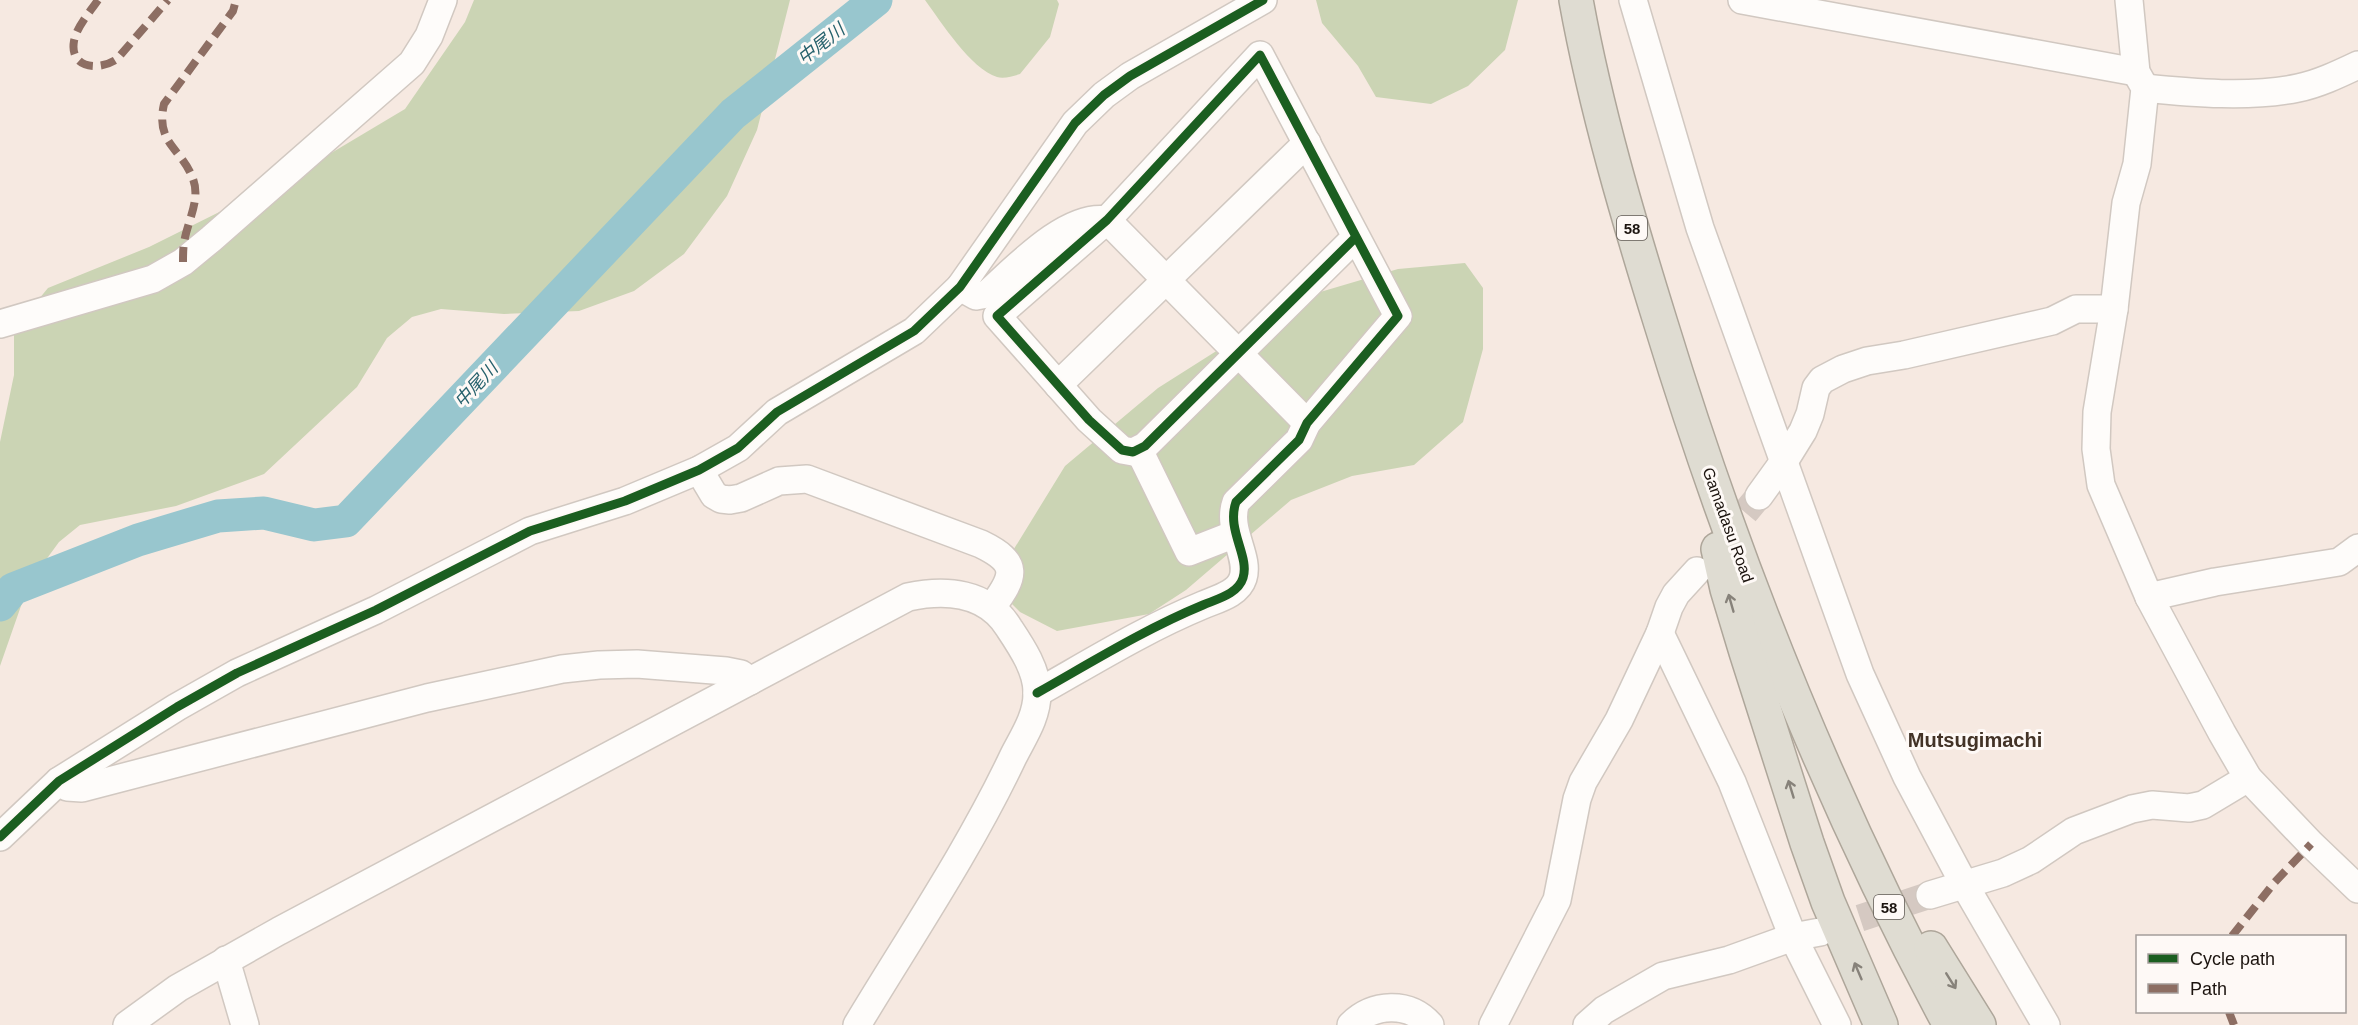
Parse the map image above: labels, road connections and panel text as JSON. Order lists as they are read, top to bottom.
{
  "streets": {
    "highway": ["58", "Gamadasu Road"]
  },
  "districts": ["Mutsugimachi"],
  "water": ["中尾川"],
  "legend": ["Cycle path", "Path"]
}
